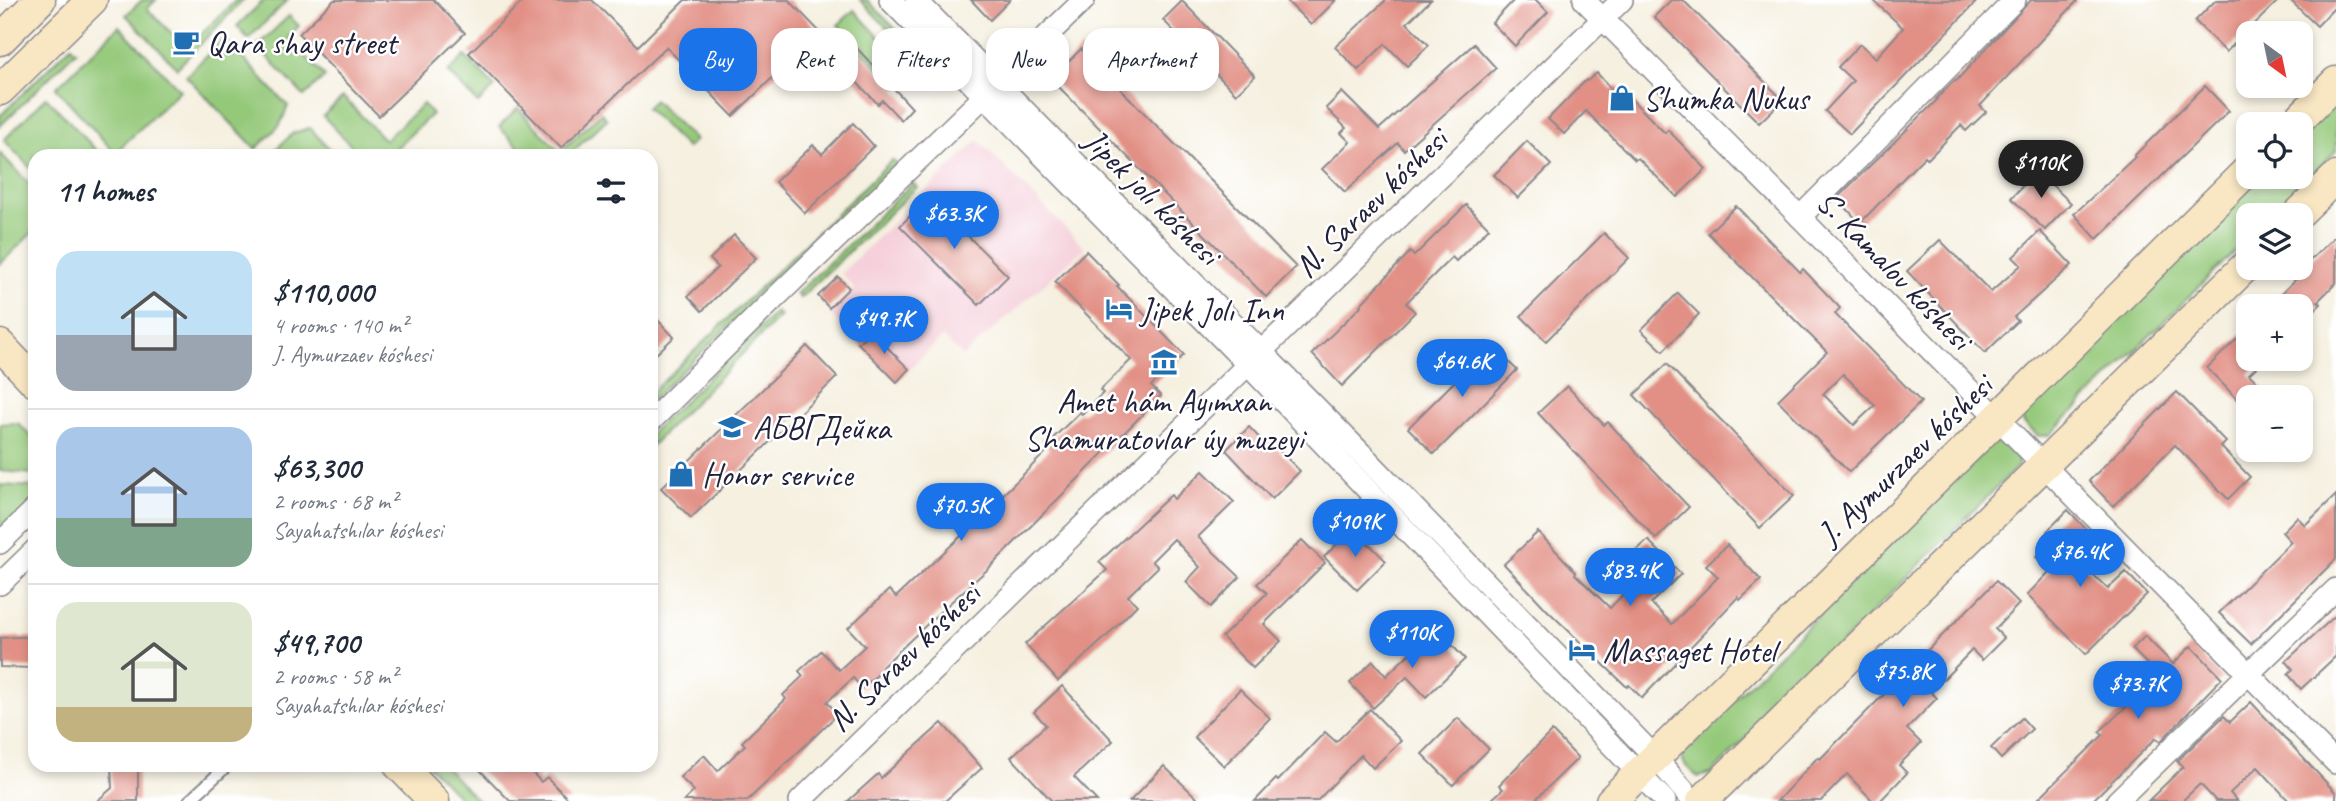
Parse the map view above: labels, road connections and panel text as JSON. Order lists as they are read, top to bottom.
{
  "streets": {
    "street": [
      "Jipek jolı kóshesi",
      "N. Saraev kóshesi",
      "S. Kamalov kóshesi",
      "J. Aymurzaev kóshesi"
    ]
  },
  "crossings": [
    ["Jipek jolı kóshesi", "N. Saraev kóshesi"],
    ["Jipek jolı kóshesi", "J. Aymurzaev kóshesi"],
    ["N. Saraev kóshesi", "S. Kamalov kóshesi"],
    ["S. Kamalov kóshesi", "J. Aymurzaev kóshesi"]
  ],
  "places": {
    "cafe": ["Qara shay street"],
    "shop": ["Shumka Nukus", "Honor service"],
    "hotel": ["Jipek Jolı Inn", "Massaget Hotel"],
    "museum": ["Amet hám Ayımxan Shamuratovlar úy muzeyi"],
    "school or university": ["АБВГДейка"]
  },
  "north": "bottom right",
  "page": {
    "map_buttons": ["+", "−"],
    "chip": [
      "Buy",
      "Rent",
      "Filters",
      "New",
      "Apartment"
    ],
    "price": [
      "$110K",
      "$63.3K",
      "$49.7K",
      "$64.6K",
      "$70.5K",
      "$109K",
      "$76.4K",
      "$83.4K",
      "$110K",
      "$75.8K",
      "$73.7K"
    ],
    "heading": "11 homes",
    "list": [
      {
        "name": "$110,000",
        "note": "4 rooms · 140 m² · J. Aymurzaev kóshesi"
      },
      {
        "name": "$63,300",
        "note": "2 rooms · 68 m² · Sayahatshılar kóshesi"
      },
      {
        "name": "$49,700",
        "note": "2 rooms · 58 m² · Sayahatshılar kóshesi"
      }
    ]
  }
}
